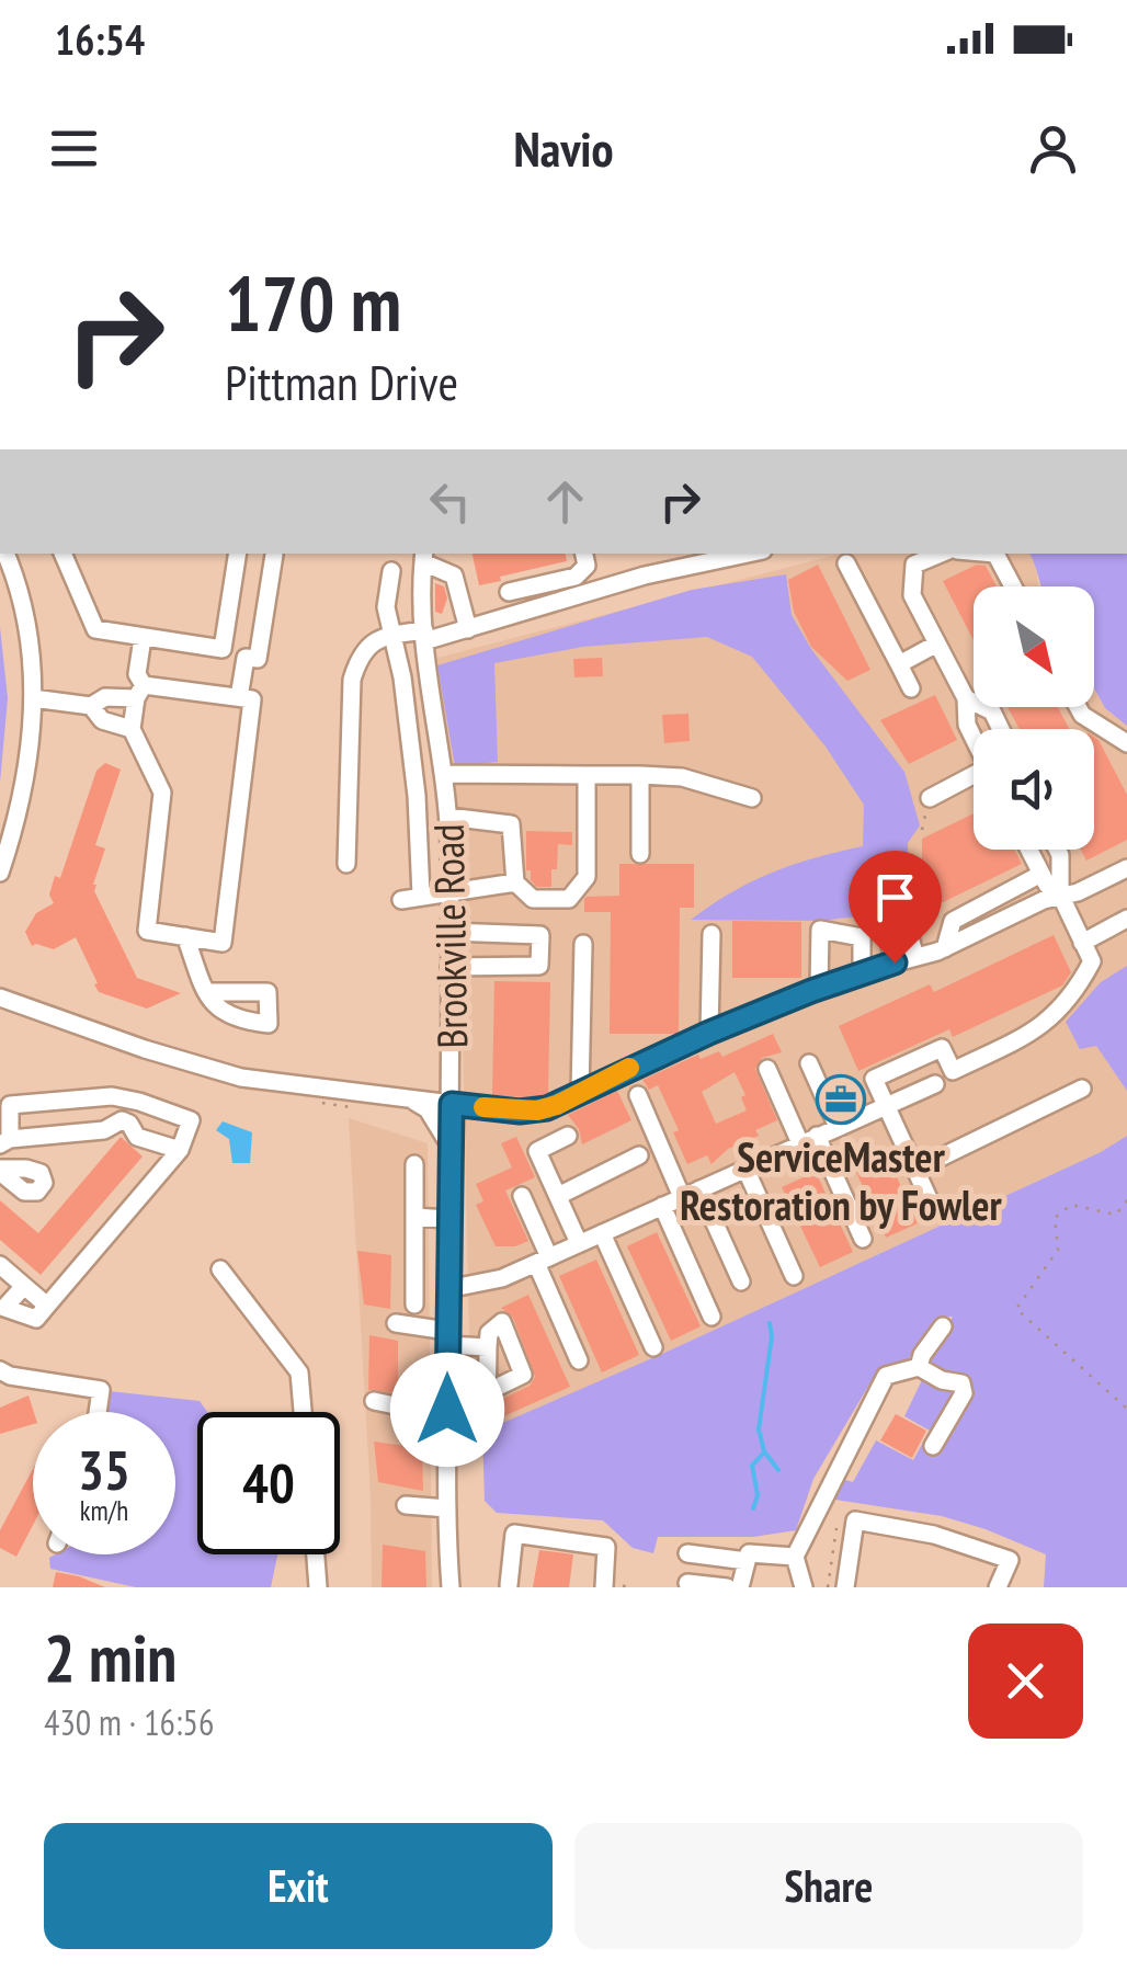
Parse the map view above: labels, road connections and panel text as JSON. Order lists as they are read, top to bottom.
{
  "streets": {
    "street": ["Brookville Road"]
  },
  "places": {
    "office": ["ServiceMaster Restoration by Fowler"]
  },
  "north": "bottom right",
  "page": {
    "status": "16:54",
    "header": "Navio",
    "turn": ["170 m", "Pittman Drive"],
    "speed": "35 km/h",
    "limit": "40",
    "heading": ["2 min", "430 m · 16:56"],
    "buttons": ["Exit", "Share"]
  }
}
